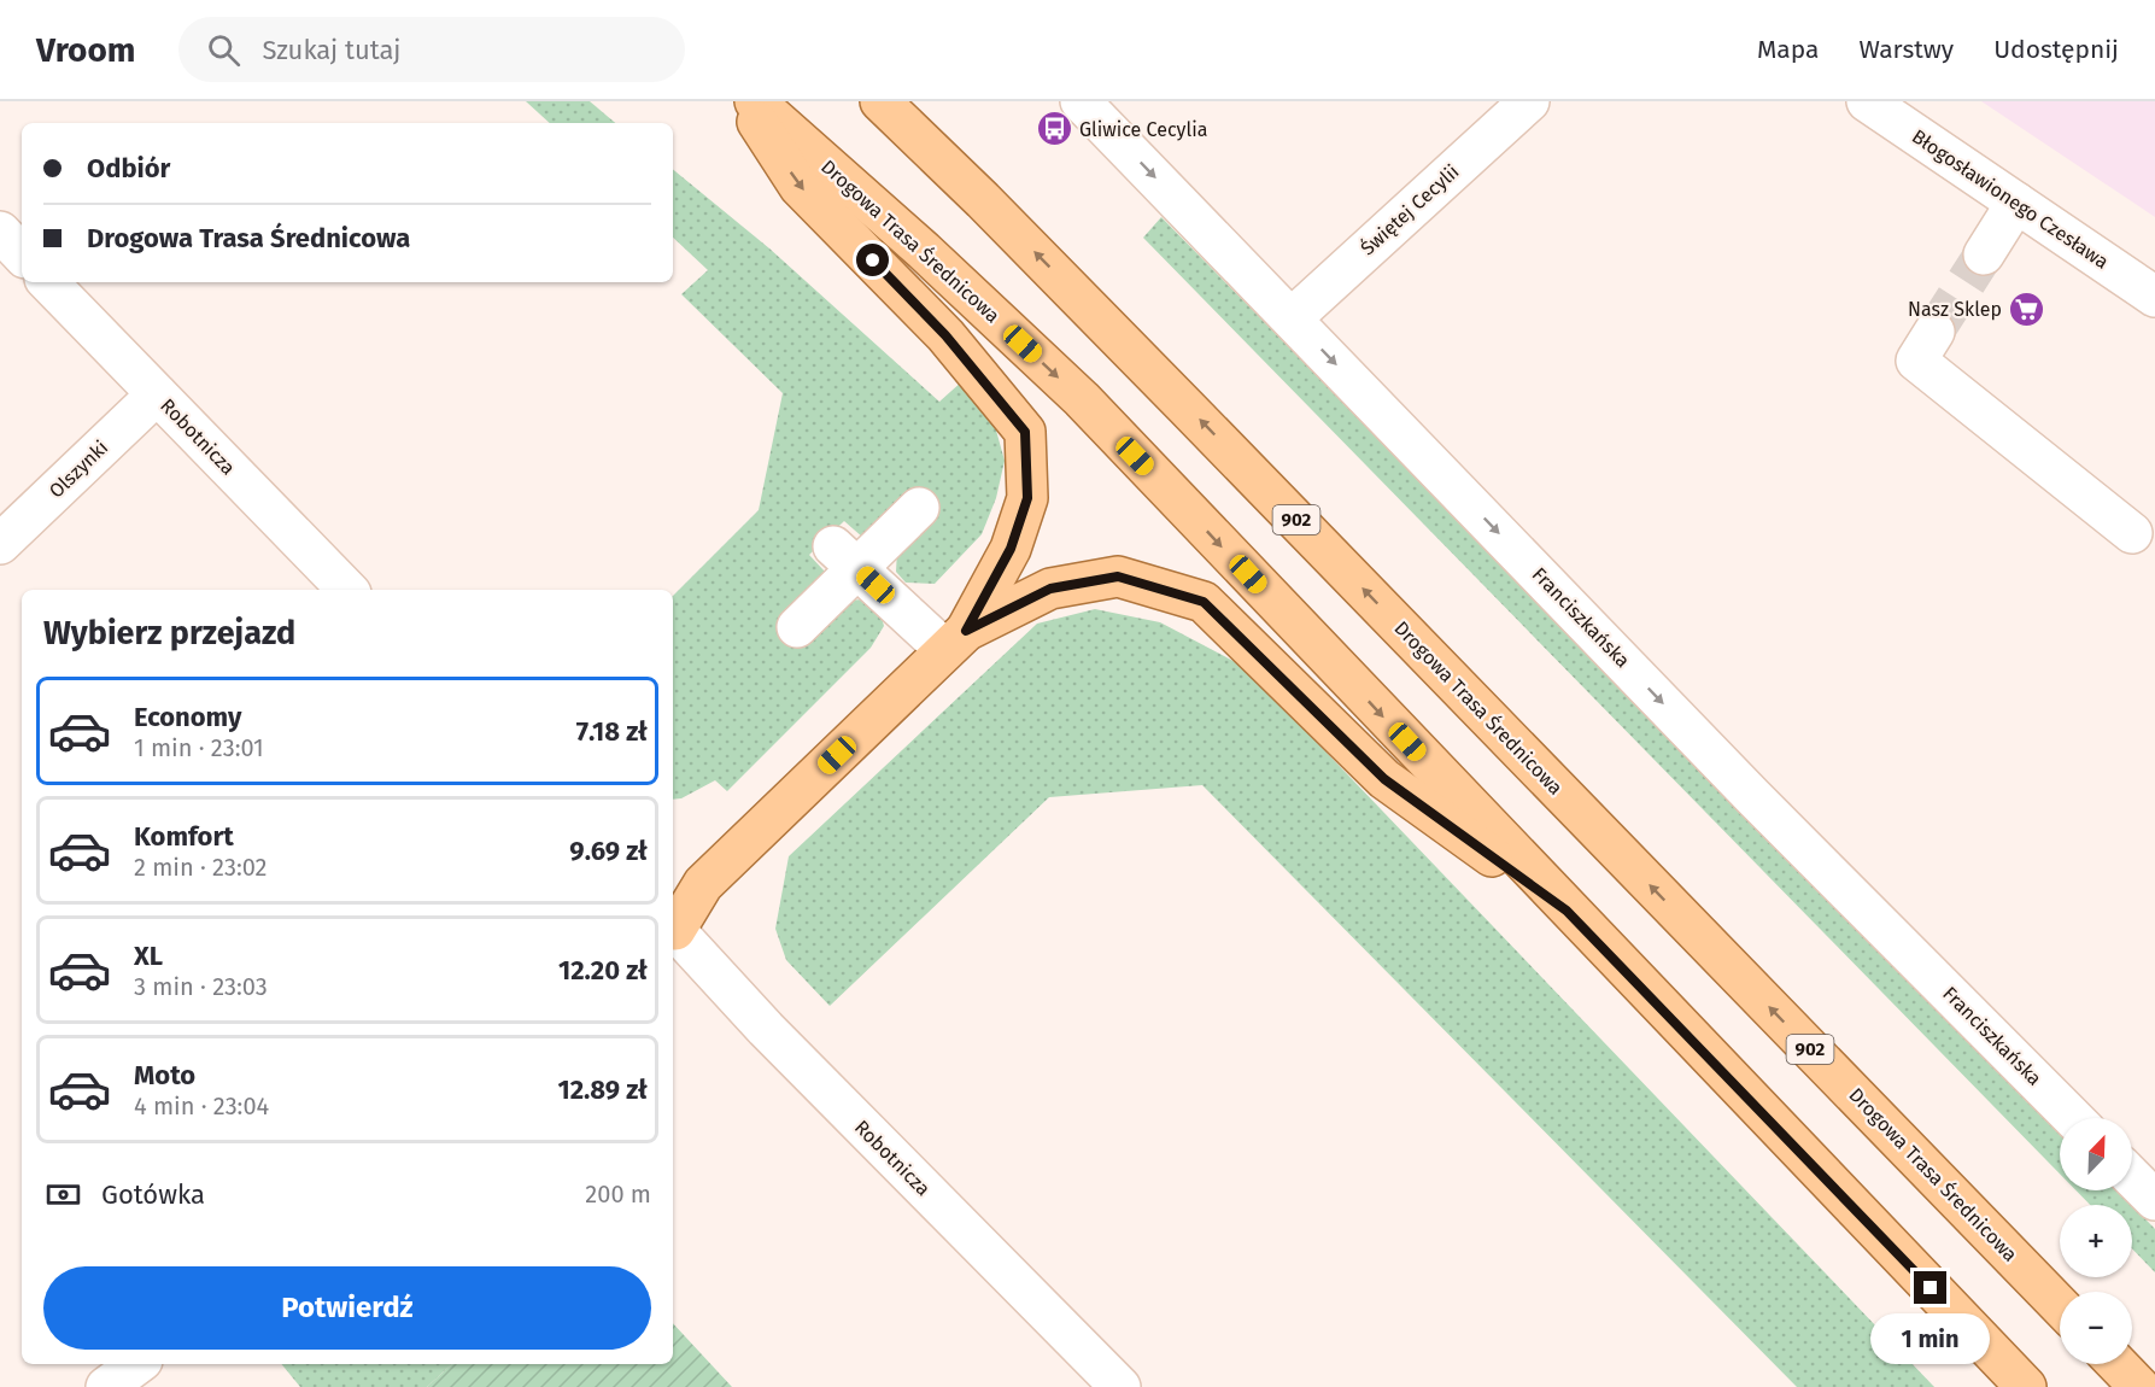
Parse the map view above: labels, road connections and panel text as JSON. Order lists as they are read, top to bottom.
{
  "streets": {
    "main road": ["Drogowa Trasa Średnicowa", "902"],
    "street": [
      "Błogosławionego Czesława",
      "Świętej Cecylii",
      "Robotnicza",
      "Olszynki",
      "Franciszkańska"
    ]
  },
  "crossings": [
    ["Świętej Cecylii", "Franciszkańska"],
    ["Robotnicza", "Olszynki"]
  ],
  "one_way": ["Franciszkańska"],
  "places": {
    "bus stop": ["Gliwice Cecylia"],
    "supermarket": ["Nasz Sklep"]
  },
  "north": "top right",
  "page": {
    "header": "Vroom",
    "search": "Szukaj tutaj",
    "nav": ["Mapa", "Warstwy", "Udostępnij"],
    "banner": ["Odbiór", "Drogowa Trasa Średnicowa"],
    "heading": "Wybierz przejazd",
    "list": [
      {
        "name": "Economy",
        "note": "1 min · 23:01",
        "value": "7.18 zł"
      },
      {
        "name": "Komfort",
        "note": "2 min · 23:02",
        "value": "9.69 zł"
      },
      {
        "name": "XL",
        "note": "3 min · 23:03",
        "value": "12.20 zł"
      },
      {
        "name": "Moto",
        "note": "4 min · 23:04",
        "value": "12.89 zł"
      }
    ],
    "map_buttons": ["+", "−"],
    "pay": ["Gotówka", "200 m"],
    "buttons": "Potwierdź",
    "bubble": "1 min"
  }
}
